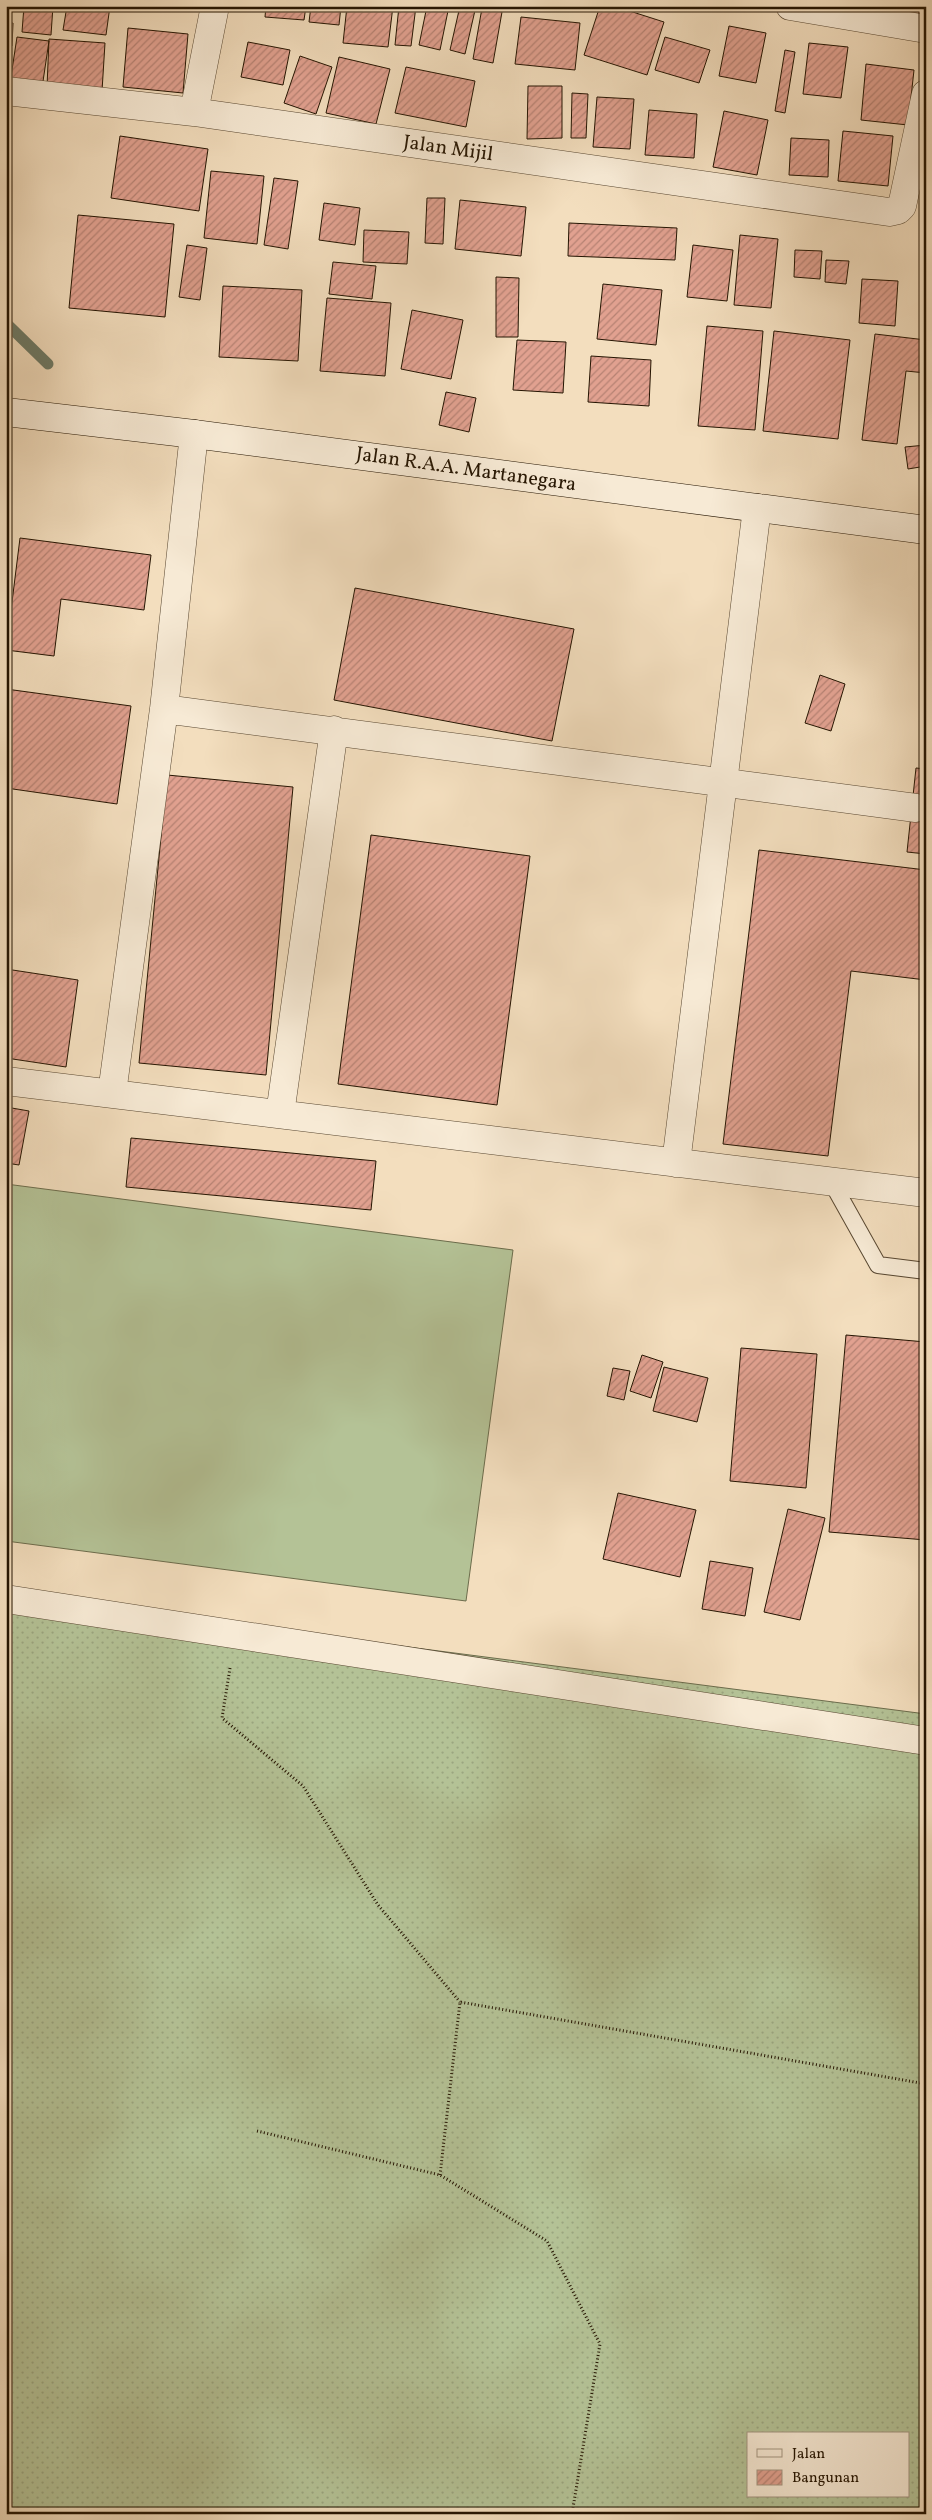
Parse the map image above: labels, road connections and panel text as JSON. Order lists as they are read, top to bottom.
{
  "streets": {
    "street": ["Jalan Mijil", "Jalan R.A.A. Martanegara"]
  },
  "legend": ["Jalan", "Bangunan"]
}
